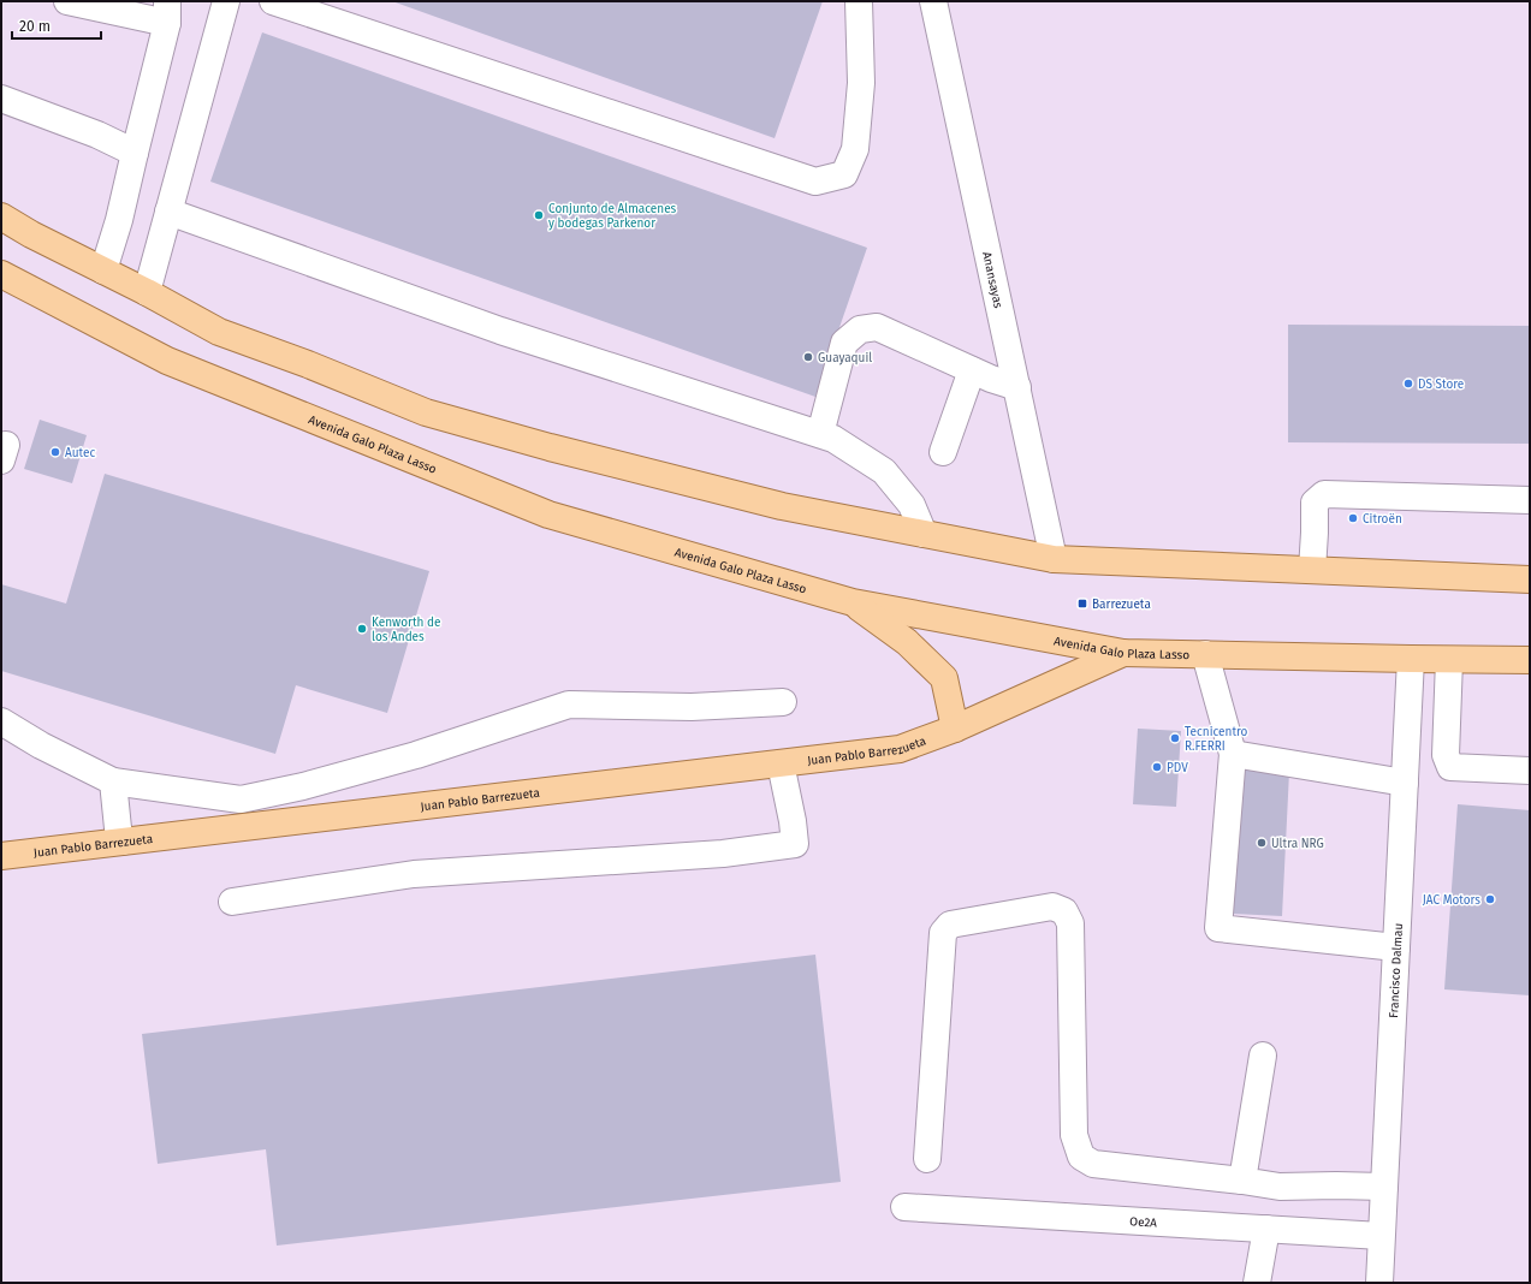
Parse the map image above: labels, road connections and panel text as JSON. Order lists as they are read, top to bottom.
{
  "streets": {
    "main road": ["Avenida Galo Plaza Lasso", "Juan Pablo Barrezueta"],
    "street": ["Anansayas", "Francisco Dalmau", "Oe2A"]
  },
  "crossings": [
    ["Avenida Galo Plaza Lasso", "Juan Pablo Barrezueta"],
    ["Avenida Galo Plaza Lasso", "Francisco Dalmau"],
    ["Francisco Dalmau", "Oe2A"]
  ],
  "places": {
    "other": [
      "Conjunto de Almacenes y bodegas Parkenor",
      "Guayaquil",
      "DS Store",
      "Autec",
      "Citroën",
      "Kenworth de los Andes",
      "Tecnicentro R.FERRI",
      "PDV",
      "Ultra NRG",
      "JAC Motors"
    ],
    "transit": ["Barrezueta"]
  },
  "scale_bar": "20 m"
}
